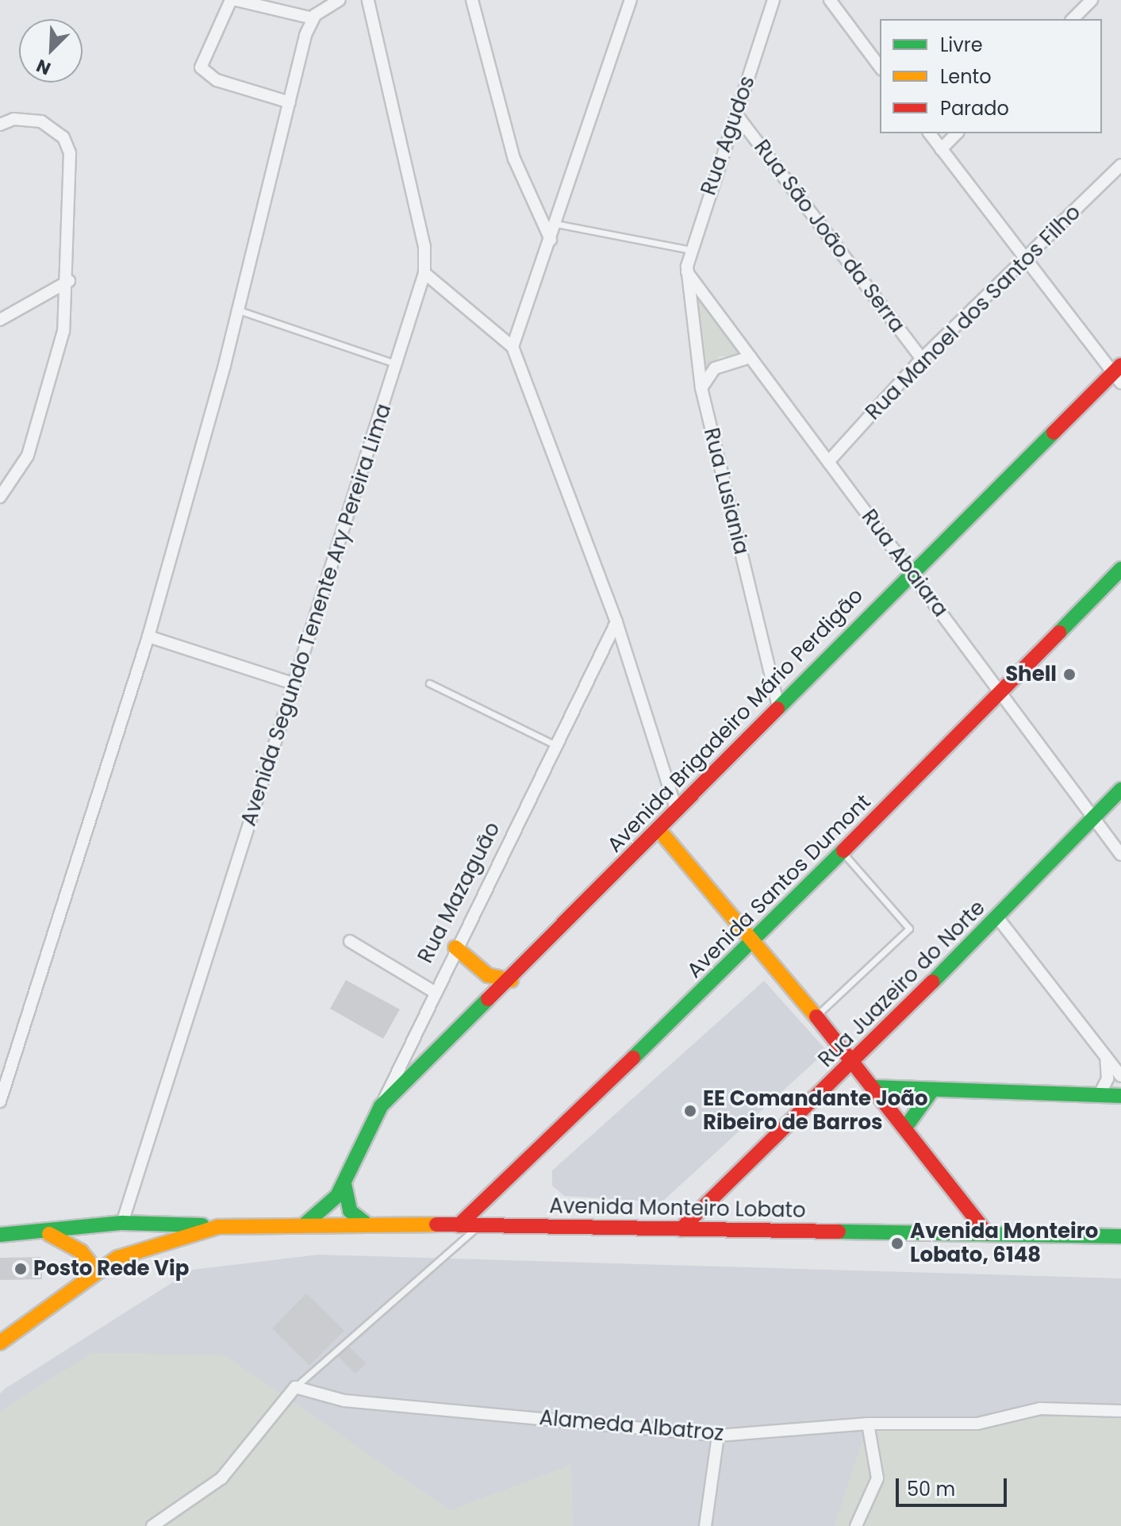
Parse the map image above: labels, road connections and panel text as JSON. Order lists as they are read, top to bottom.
{
  "streets": {
    "main road": [
      "Avenida Brigadeiro Mário Perdigão",
      "Avenida Santos Dumont",
      "Rua Mazaguão",
      "Rua Juazeiro do Norte",
      "Avenida Monteiro Lobato"
    ],
    "street": [
      "Rua Agudos",
      "Rua São João da Serra",
      "Rua Manoel dos Santos Filho",
      "Rua Lusiania",
      "Rua Abaiara",
      "Avenida Segundo Tenente Ary Pereira Lima",
      "Alameda Albatroz"
    ]
  },
  "crossings": [
    ["Rua Agudos", "Rua São João da Serra"],
    ["Rua Agudos", "Rua Lusiania"],
    ["Rua Agudos", "Rua Abaiara"],
    ["Rua São João da Serra", "Rua Manoel dos Santos Filho"],
    ["Rua Manoel dos Santos Filho", "Rua Abaiara"],
    ["Rua Lusiania", "Rua Abaiara"],
    ["Rua Lusiania", "Avenida Brigadeiro Mário Perdigão"],
    ["Rua Abaiara", "Avenida Brigadeiro Mário Perdigão"],
    ["Rua Abaiara", "Avenida Santos Dumont"],
    ["Rua Abaiara", "Rua Juazeiro do Norte"],
    ["Avenida Brigadeiro Mário Perdigão", "Rua Mazaguão"],
    ["Avenida Santos Dumont", "Avenida Monteiro Lobato"],
    ["Rua Mazaguão", "Avenida Monteiro Lobato"],
    ["Rua Juazeiro do Norte", "Avenida Monteiro Lobato"]
  ],
  "places": [
    "Shell",
    "EE Comandante João Ribeiro de Barros",
    "Avenida Monteiro Lobato, 6148",
    "Posto Rede Vip"
  ],
  "legend": ["Livre", "Lento", "Parado"],
  "scale_bar": "50 m",
  "north": "bottom left"
}
